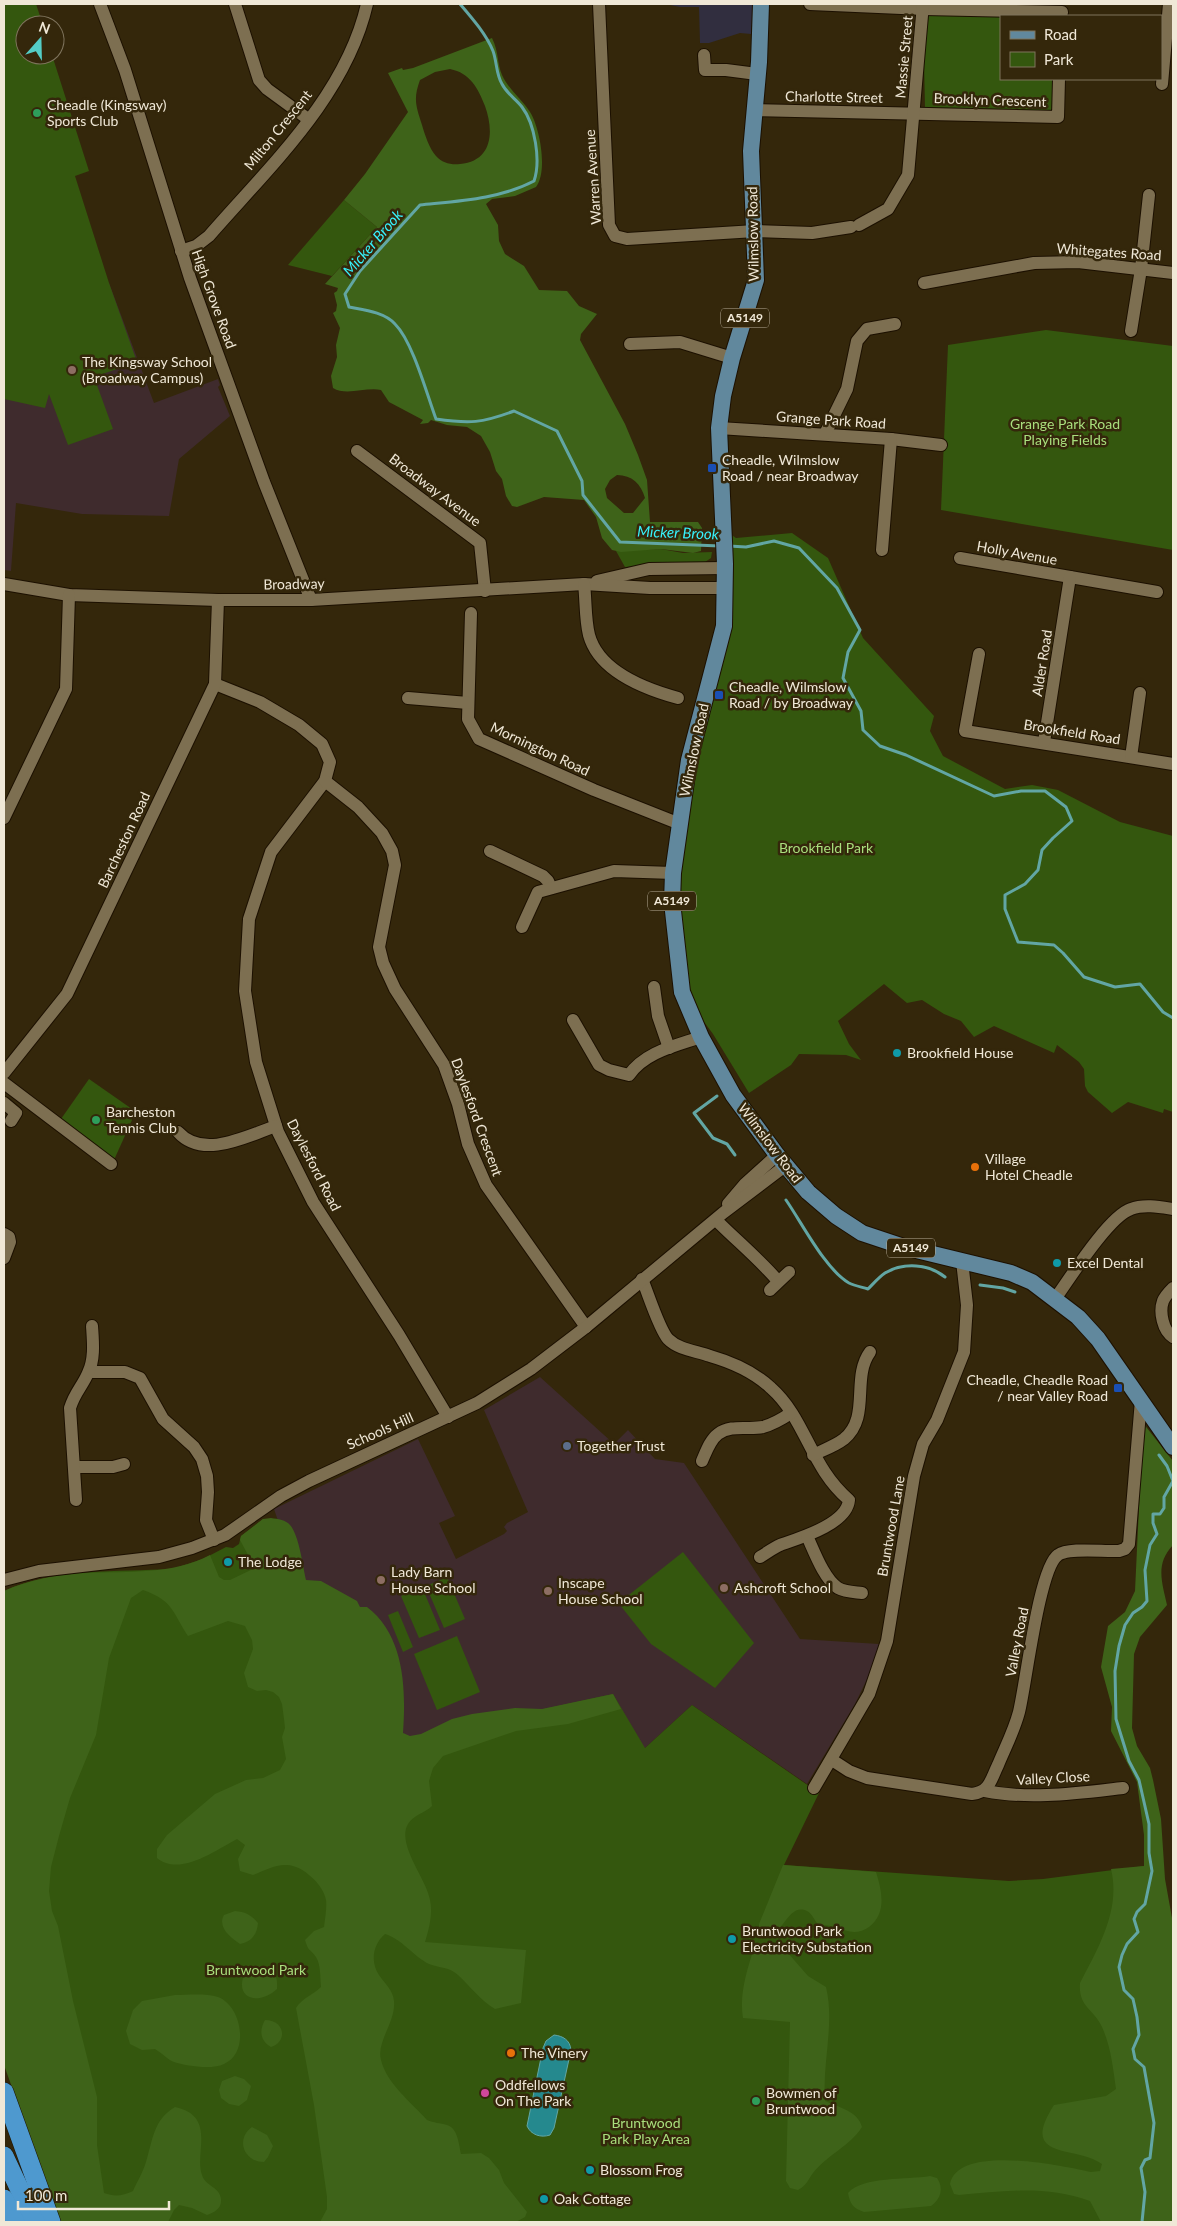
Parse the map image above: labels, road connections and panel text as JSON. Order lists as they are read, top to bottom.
{
  "streets": {
    "main road": ["Wilmslow Road", "A5149"],
    "street": [
      "Massie Street",
      "Charlotte Street",
      "Brooklyn Crescent",
      "Milton Crescent",
      "Warren Avenue",
      "Whitegates Road",
      "High Grove Road",
      "Grange Park Road",
      "Broadway Avenue",
      "Holly Avenue",
      "Broadway",
      "Alder Road",
      "Brookfield Road",
      "Mornington Road",
      "Barcheston Road",
      "Daylesford Crescent",
      "Daylesford Road",
      "Schools Hill",
      "Bruntwood Lane",
      "Valley Road",
      "Valley Close"
    ]
  },
  "crossings": [
    ["Massie Street", "Charlotte Street"],
    ["Massie Street", "Brooklyn Crescent"],
    ["Massie Street", "Warren Avenue"],
    ["Charlotte Street", "Brooklyn Crescent"],
    ["Charlotte Street", "Wilmslow Road"],
    ["Milton Crescent", "High Grove Road"],
    ["Warren Avenue", "Wilmslow Road"],
    ["Wilmslow Road", "A5149"],
    ["Wilmslow Road", "Grange Park Road"],
    ["Wilmslow Road", "Broadway"],
    ["Wilmslow Road", "Mornington Road"],
    ["Wilmslow Road", "Schools Hill"],
    ["Wilmslow Road", "Bruntwood Lane"],
    ["High Grove Road", "Broadway"],
    ["A5149", "Valley Road"],
    ["Broadway Avenue", "Broadway"],
    ["Holly Avenue", "Alder Road"],
    ["Broadway", "Barcheston Road"],
    ["Alder Road", "Brookfield Road"],
    ["Daylesford Crescent", "Daylesford Road"],
    ["Daylesford Crescent", "Schools Hill"],
    ["Daylesford Road", "Schools Hill"],
    ["Valley Road", "Valley Close"]
  ],
  "water": ["Micker Brook"],
  "parks": [
    "Grange Park Road Playing Fields",
    "Brookfield Park",
    "Bruntwood Park",
    "Bruntwood Park Play Area"
  ],
  "places": {
    "other": [
      "Cheadle (Kingsway) Sports Club",
      "The Kingsway School (Broadway Campus)",
      "Brookfield House",
      "Barcheston Tennis Club",
      "Village Hotel Cheadle",
      "Excel Dental",
      "Together Trust",
      "The Lodge",
      "Lady Barn House School",
      "Ashcroft School",
      "Inscape House School",
      "Bruntwood Park Electricity Substation",
      "The Vinery",
      "Oddfellows On The Park",
      "Bowmen of Bruntwood",
      "Blossom Frog",
      "Oak Cottage"
    ],
    "transit": ["Cheadle, Wilmslow Road / near Broadway", "Cheadle, Wilmslow Road / by Broadway", "Cheadle, Cheadle Road / near Valley Road"]
  },
  "legend": ["Road", "Park"],
  "scale_bar": "100 m",
  "north": "top"
}
